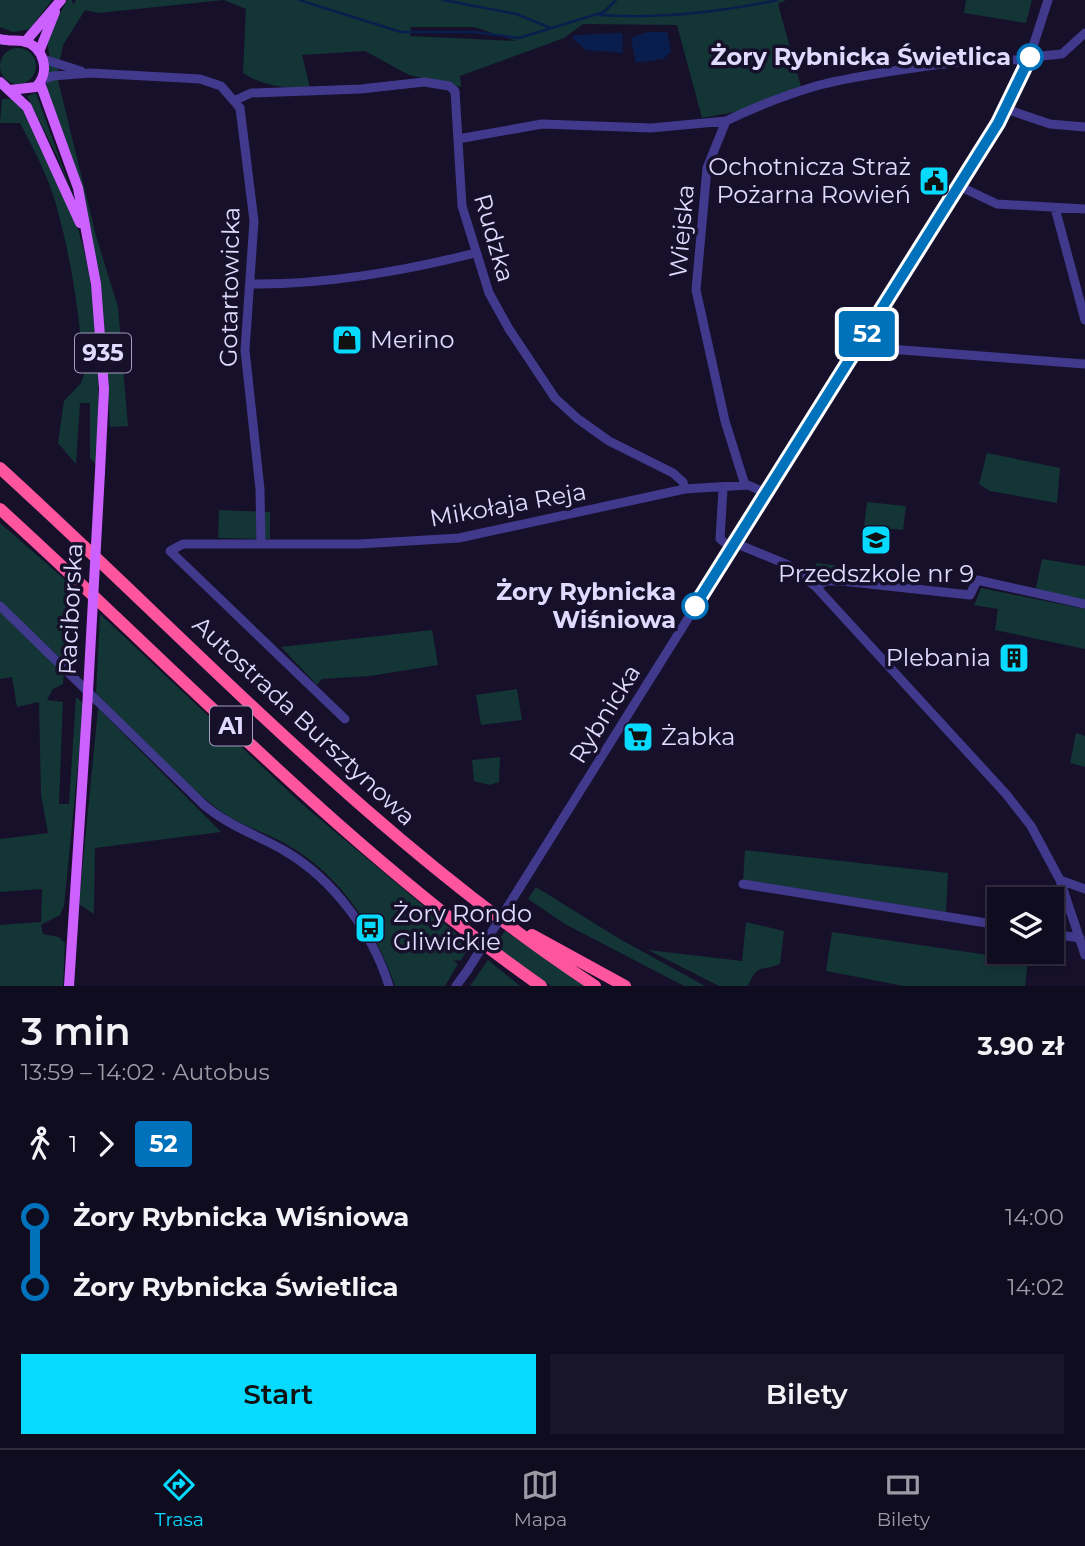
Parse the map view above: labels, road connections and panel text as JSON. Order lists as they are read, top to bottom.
{
  "streets": {
    "highway": ["Autostrada Bursztynowa", "A1"],
    "main road": ["935", "Raciborska"],
    "street": [
      "Wiejska",
      "Rudzka",
      "Gotartowicka",
      "Mikołaja Reja",
      "Rybnicka"
    ]
  },
  "crossings": [
    ["Wiejska", "Mikołaja Reja"],
    ["Rudzka", "Gotartowicka"],
    ["Rudzka", "Mikołaja Reja"],
    ["Gotartowicka", "Mikołaja Reja"],
    ["935", "Raciborska"]
  ],
  "places": {
    "other": ["Żory Rybnicka Świetlica", "Żory Rybnicka Wiśniowa"],
    "public building": ["Ochotnicza Straż Pożarna Rowień"],
    "shop": ["Merino"],
    "school or university": ["Przedszkole nr 9"],
    "building": ["Plebania"],
    "supermarket": ["Żabka"],
    "bus stop": ["Żory Rondo Gliwickie"]
  },
  "lines": ["bus line 52"],
  "page": {
    "on_map": "52",
    "heading": ["3 min", "13:59 – 14:02 · Autobus", "3.90 zł"],
    "legs": ["1", "52"],
    "list": [
      {
        "name": "Żory Rybnicka Wiśniowa",
        "value": "14:00"
      },
      {
        "name": "Żory Rybnicka Świetlica",
        "value": "14:02"
      }
    ],
    "buttons": ["Start", "Bilety"],
    "tabs": ["Trasa", "Mapa", "Bilety"]
  }
}
